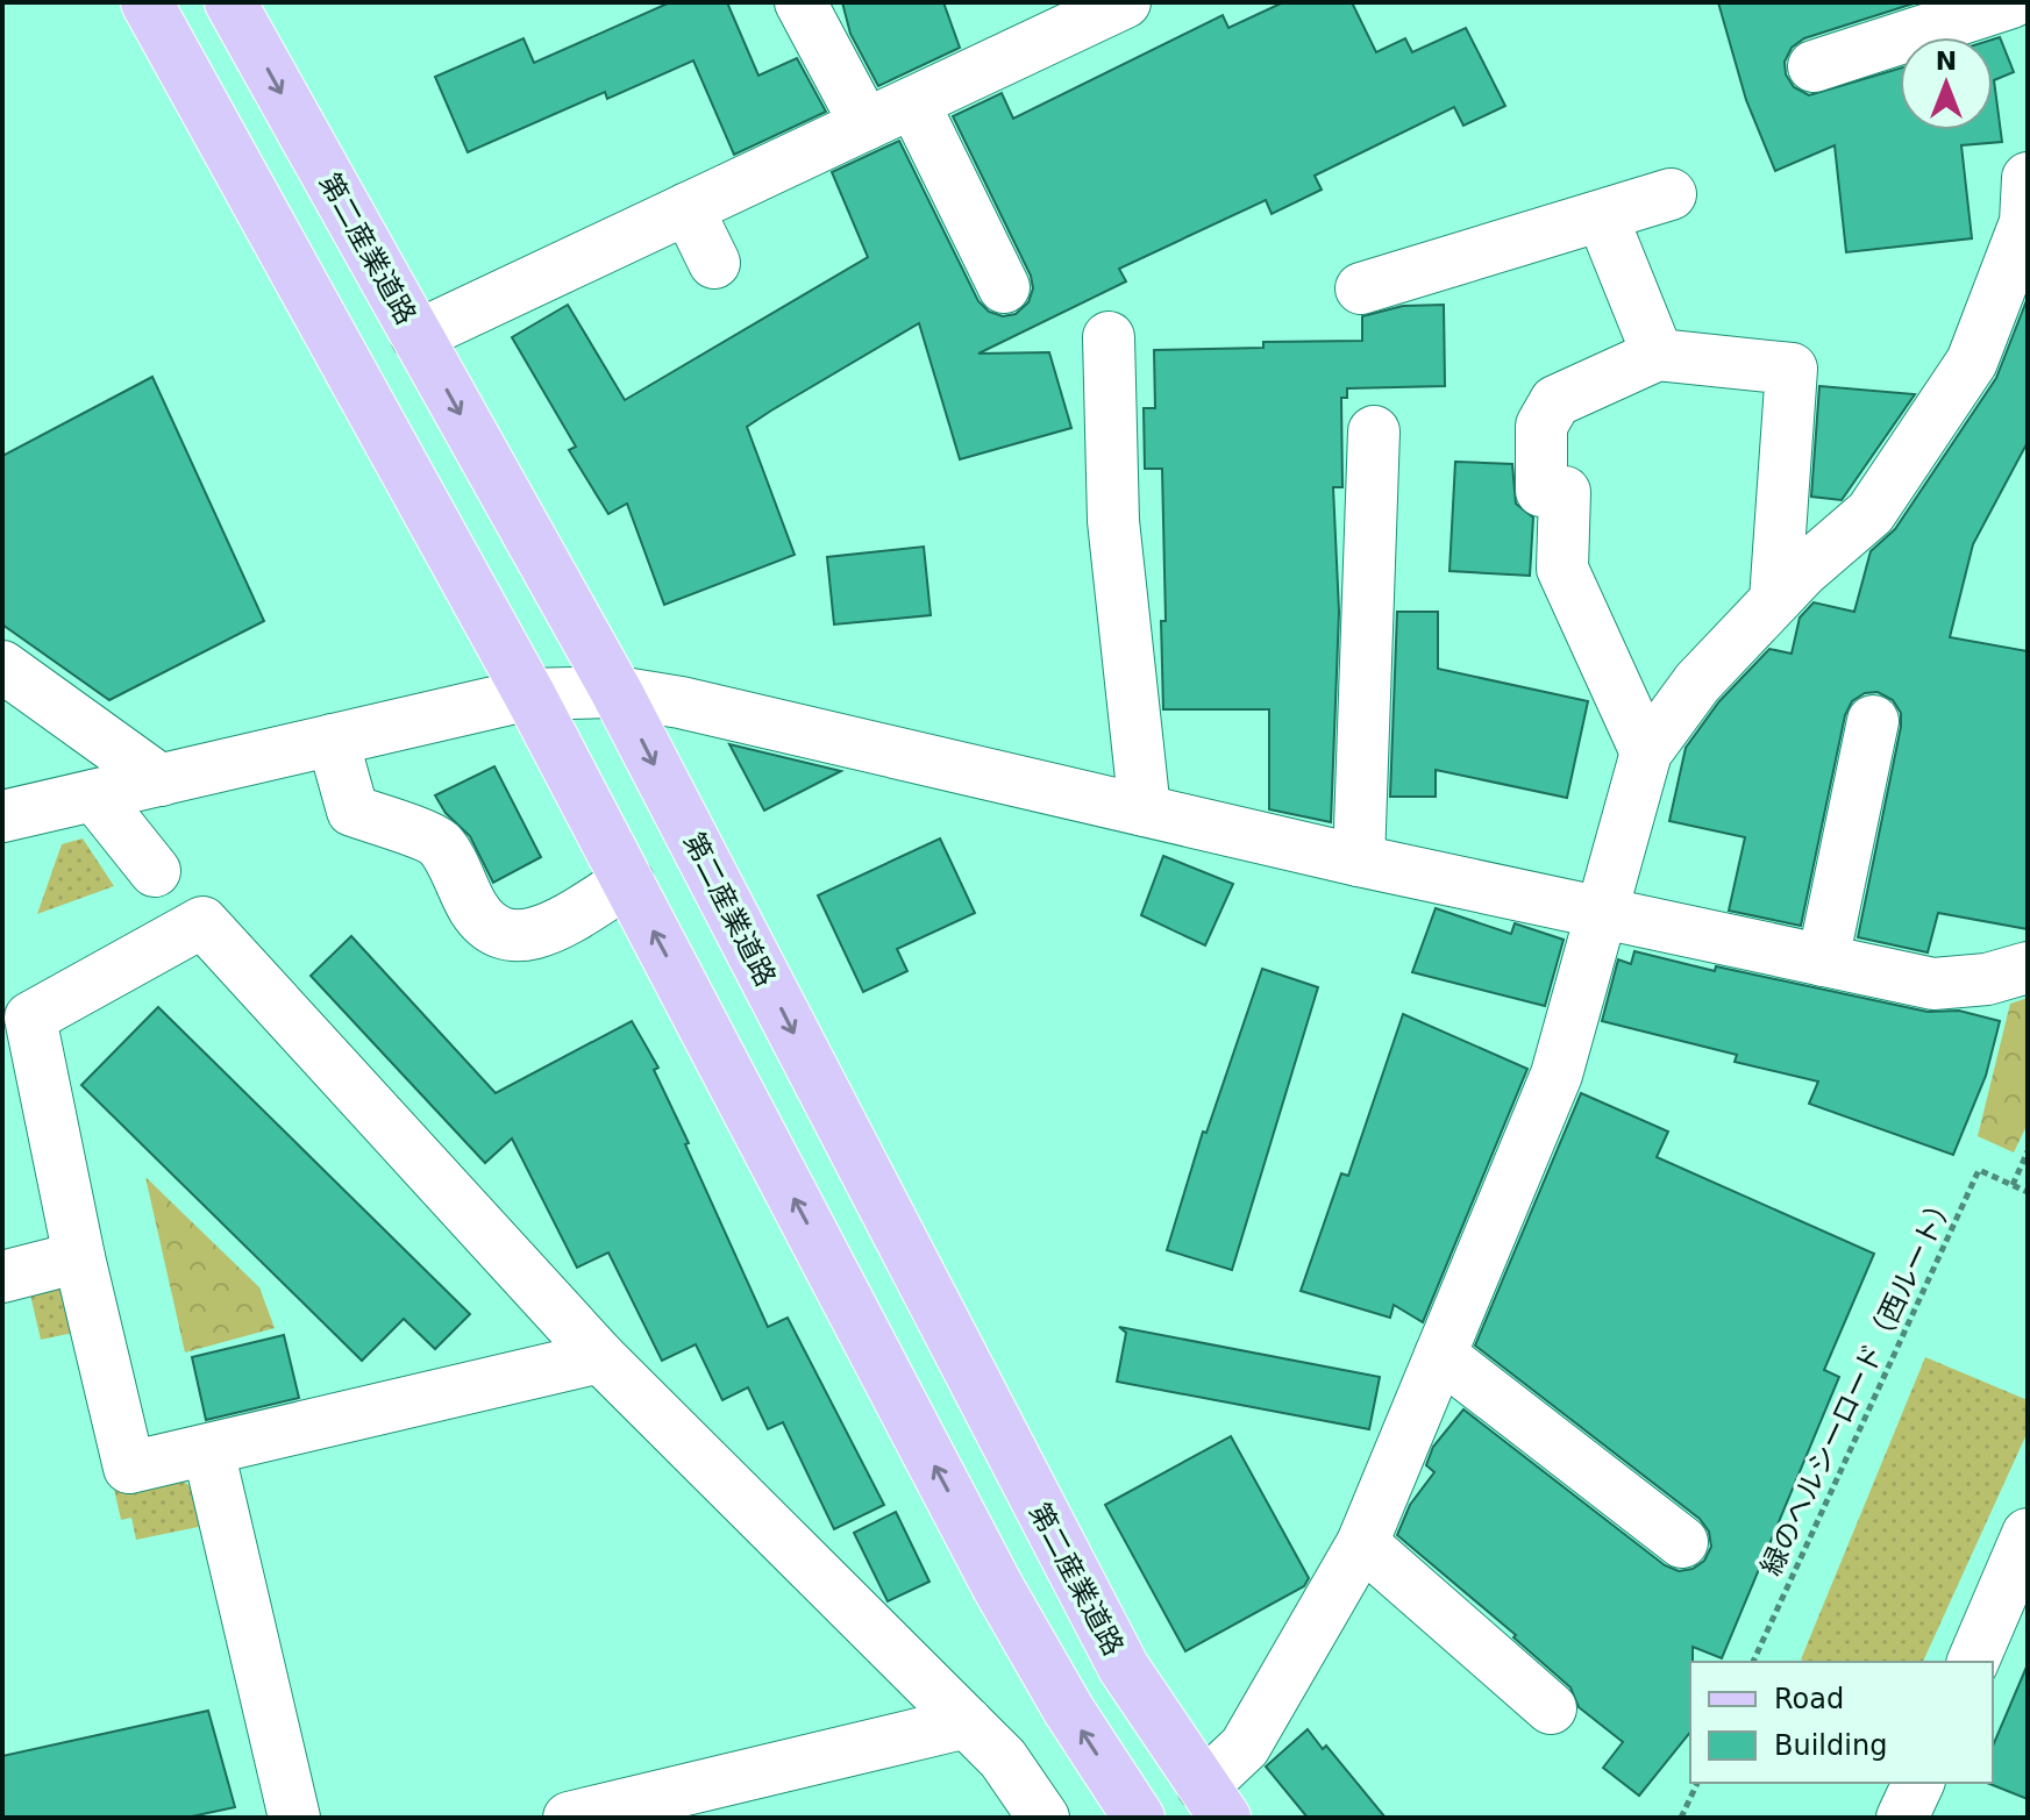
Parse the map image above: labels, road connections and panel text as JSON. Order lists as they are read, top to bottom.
{
  "streets": {
    "main road": ["第二産業道路"],
    "path": ["緑のヘルシーロード（西ルート）"]
  },
  "legend": ["Road", "Building"],
  "north": "top"
}
